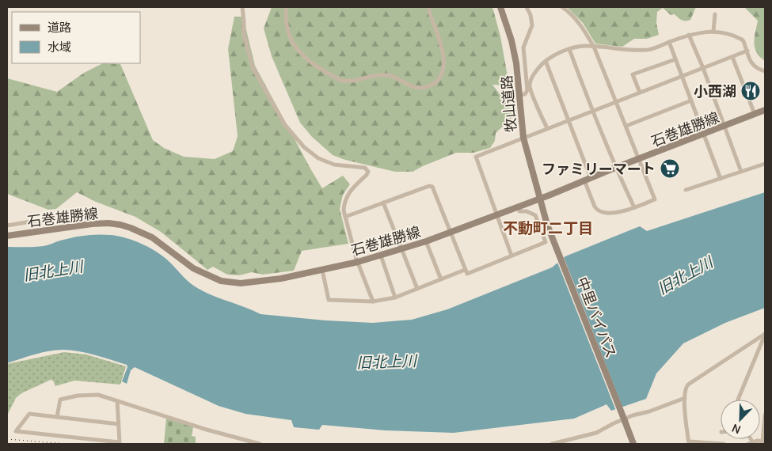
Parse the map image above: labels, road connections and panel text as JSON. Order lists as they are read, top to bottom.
{
  "streets": {
    "main road": ["牧山道路", "石巻雄勝線", "中里バイパス"]
  },
  "crossings": [
    ["牧山道路", "石巻雄勝線"],
    ["牧山道路", "中里バイパス"],
    ["石巻雄勝線", "中里バイパス"]
  ],
  "districts": ["不動町二丁目"],
  "water": ["旧北上川"],
  "places": {
    "restaurant": ["小西湖"],
    "supermarket": ["ファミリーマート"]
  },
  "legend": ["道路", "水域"],
  "north": "bottom left"
}
